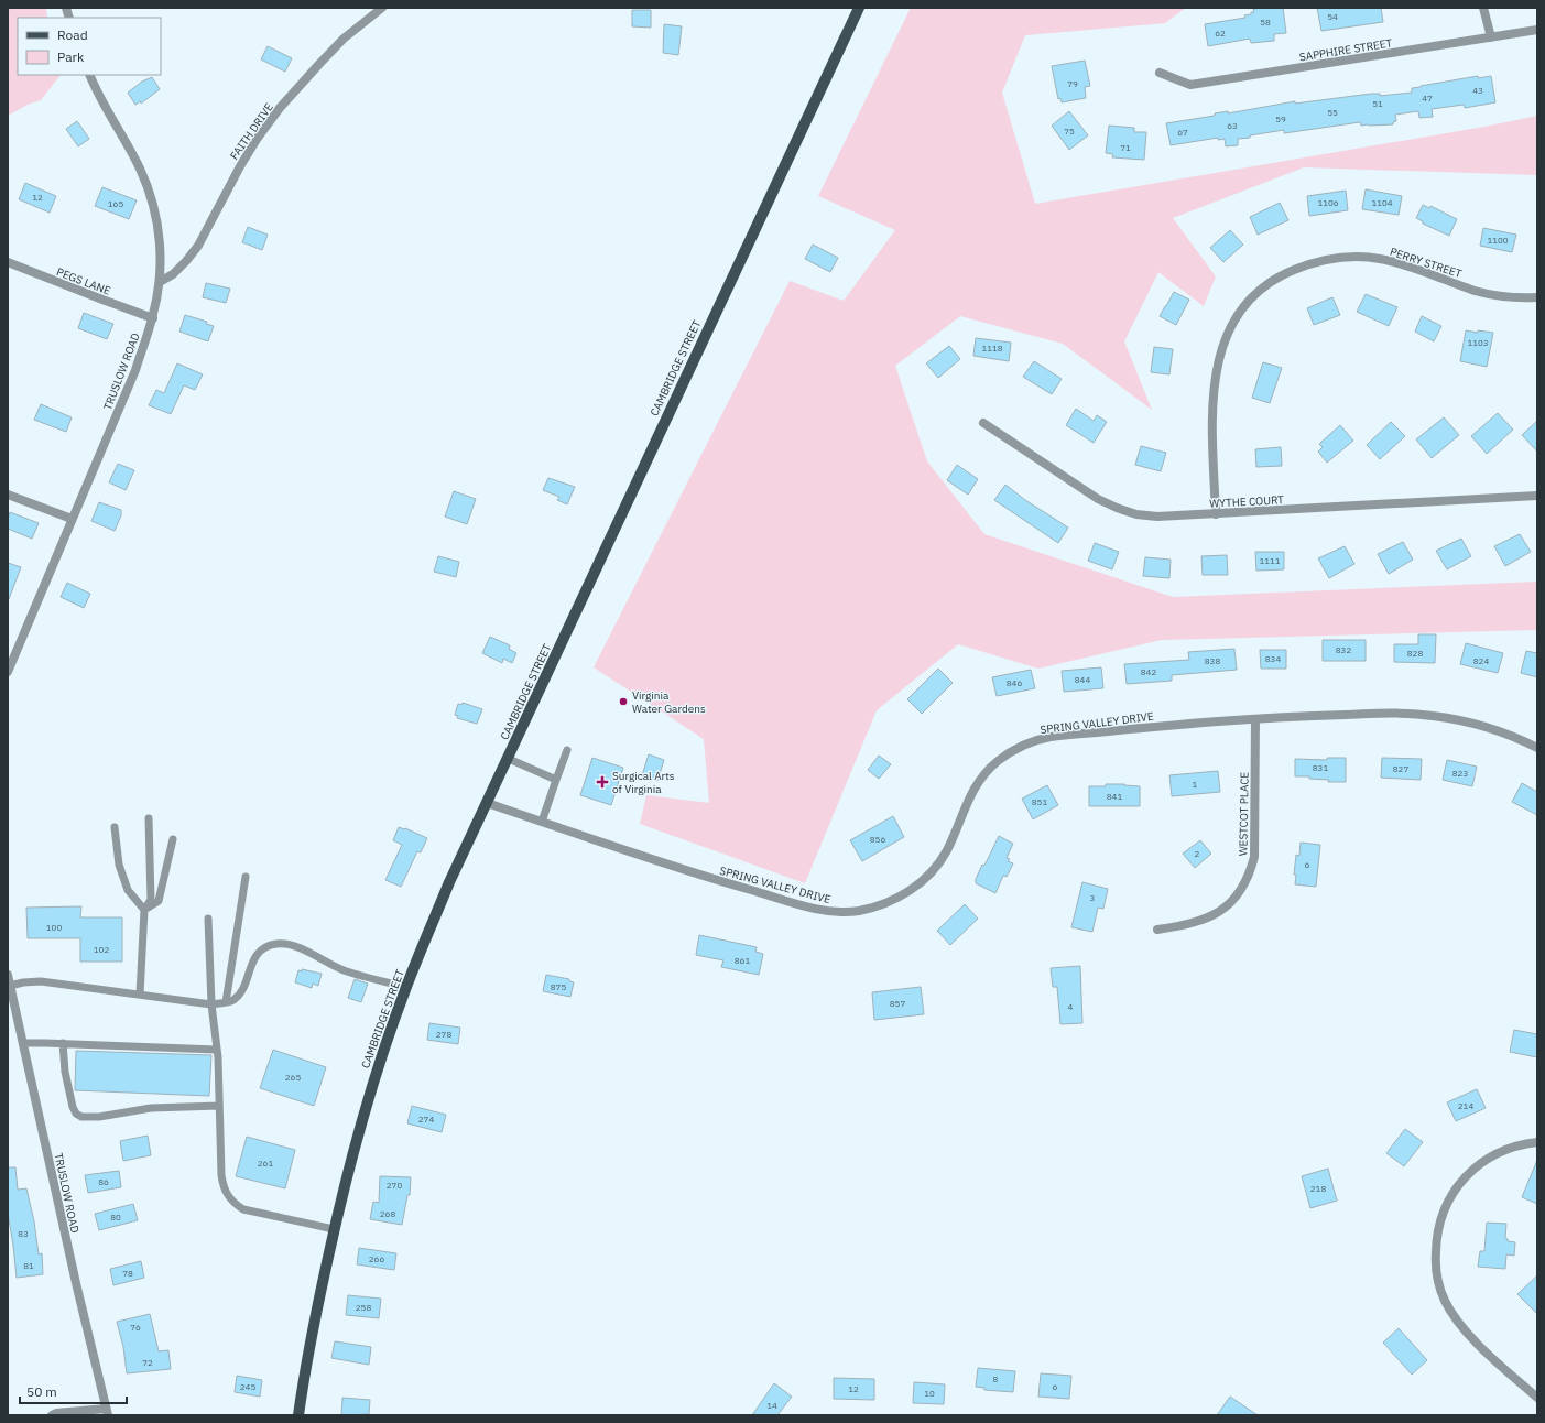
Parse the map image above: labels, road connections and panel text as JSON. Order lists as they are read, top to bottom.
{
  "streets": {
    "main road": ["CAMBRIDGE STREET"],
    "street": [
      "SAPPHIRE STREET",
      "FAITH DRIVE",
      "PERRY STREET",
      "PEGS LANE",
      "TRUSLOW ROAD",
      "WYTHE COURT",
      "SPRING VALLEY DRIVE",
      "WESTCOT PLACE"
    ]
  },
  "crossings": [
    ["FAITH DRIVE", "TRUSLOW ROAD"],
    ["PERRY STREET", "WYTHE COURT"],
    ["PEGS LANE", "TRUSLOW ROAD"],
    ["CAMBRIDGE STREET", "SPRING VALLEY DRIVE"],
    ["SPRING VALLEY DRIVE", "WESTCOT PLACE"]
  ],
  "places": {
    "other": ["Virginia Water Gardens"],
    "health": ["Surgical Arts of Virginia"]
  },
  "house_numbers": [
    "54",
    "58",
    "62",
    "79",
    "43",
    "47",
    "51",
    "55",
    "59",
    "63",
    "75",
    "67",
    "71",
    "12",
    "1106",
    "1104",
    "165",
    "1100",
    "1103",
    "1118",
    "1111",
    "832",
    "828",
    "834",
    "838",
    "824",
    "842",
    "844",
    "846",
    "831",
    "827",
    "823",
    "1",
    "841",
    "851",
    "856",
    "2",
    "6",
    "3",
    "100",
    "102",
    "861",
    "875",
    "857",
    "4",
    "278",
    "265",
    "214",
    "274",
    "261",
    "86",
    "270",
    "218",
    "268",
    "80",
    "83",
    "266",
    "81",
    "78",
    "258",
    "76",
    "72",
    "8",
    "245",
    "6",
    "12",
    "10",
    "14"
  ],
  "legend": ["Road", "Park"],
  "scale_bar": "50 m"
}
